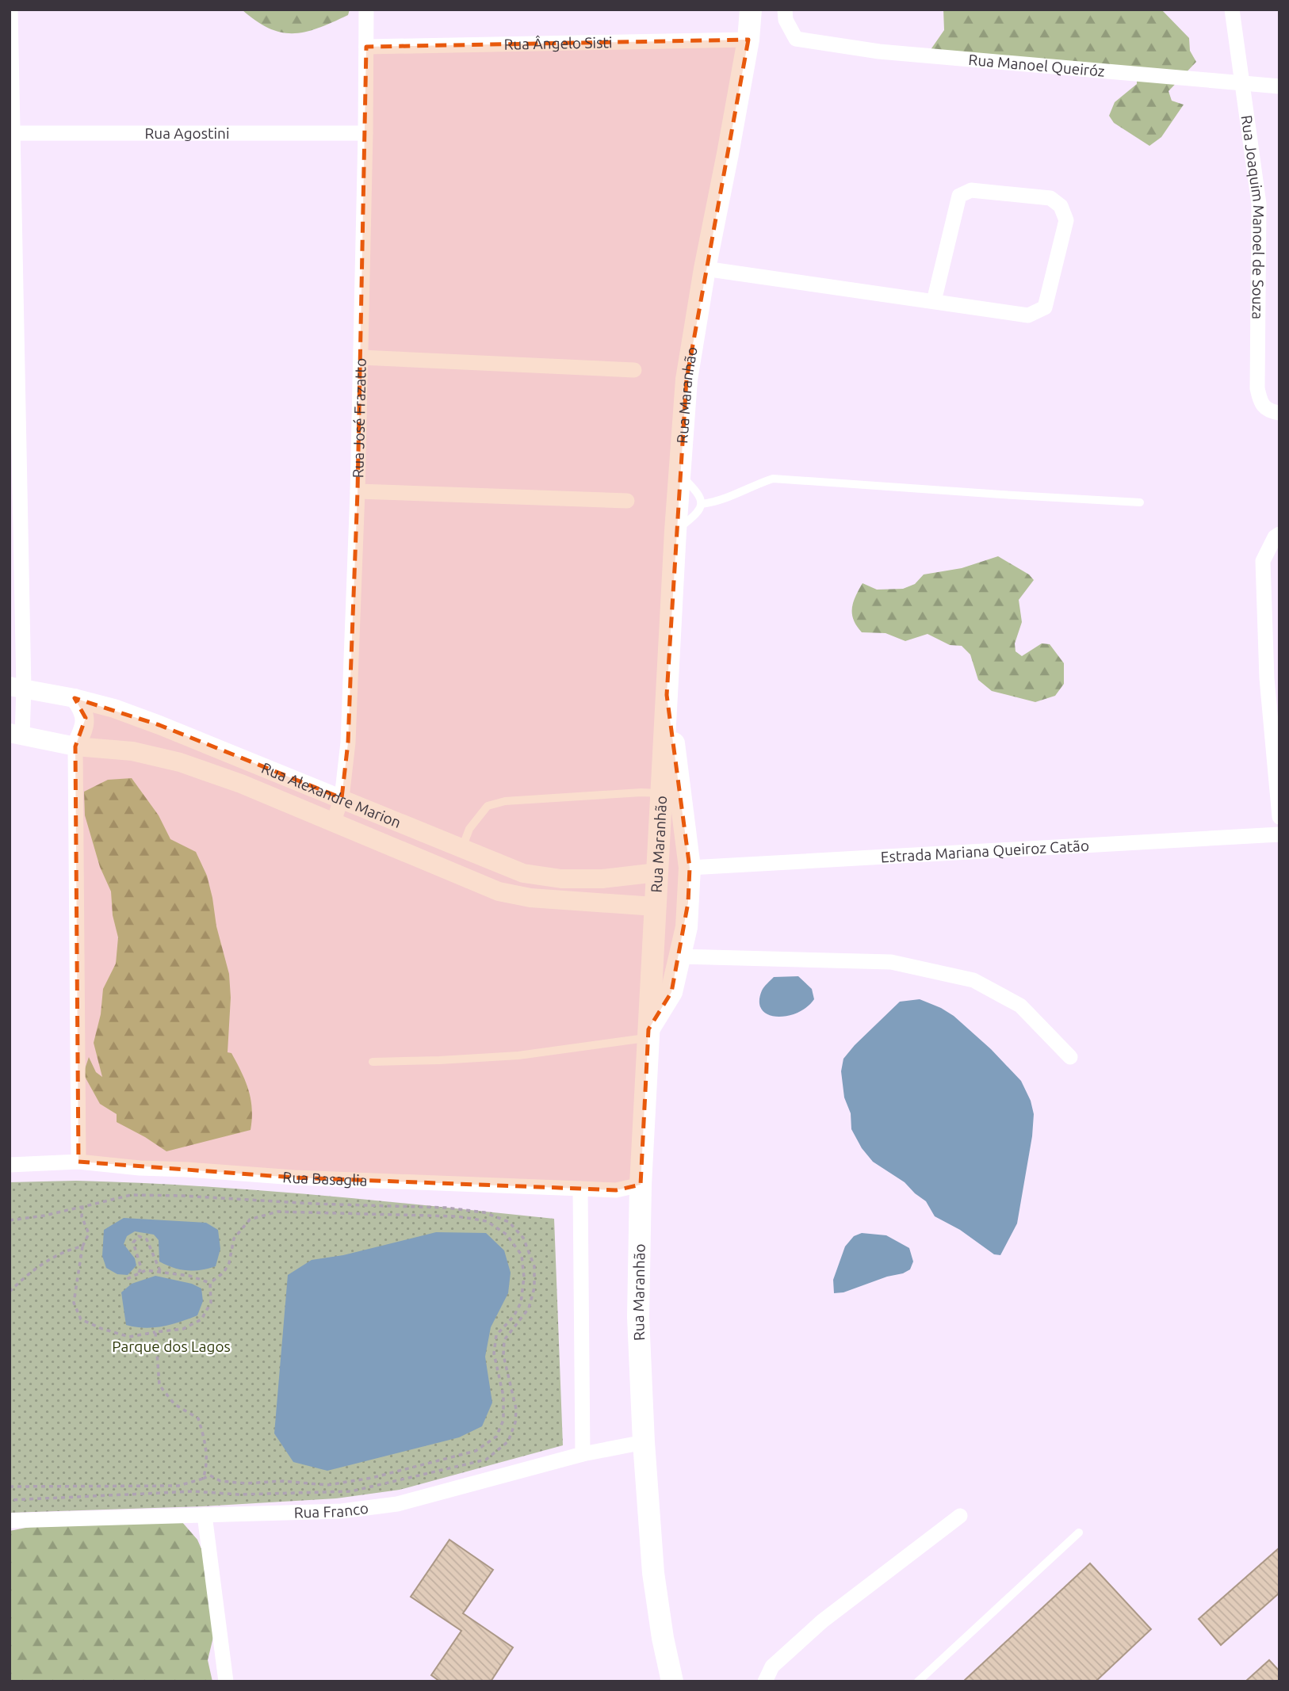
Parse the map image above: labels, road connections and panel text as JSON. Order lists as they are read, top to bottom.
{
  "streets": {
    "main road": ["Rua Maranhão"],
    "street": [
      "Rua Ângelo Sisti",
      "Rua Manoel Queiróz",
      "Rua Agostini",
      "Rua Joaquim Manoel de Souza",
      "Rua José Frazatto",
      "Rua Alexandre Marion",
      "Estrada Mariana Queiroz Catão",
      "Rua Basaglia",
      "Rua Franco"
    ]
  },
  "crossings": [
    ["Rua Ângelo Sisti", "Rua Maranhão"],
    ["Rua Ângelo Sisti", "Rua José Frazatto"],
    ["Rua Manoel Queiróz", "Rua Joaquim Manoel de Souza"],
    ["Rua Agostini", "Rua José Frazatto"],
    ["Rua Maranhão", "Rua Alexandre Marion"],
    ["Rua Maranhão", "Rua Basaglia"],
    ["Rua Maranhão", "Rua Franco"],
    ["Rua José Frazatto", "Rua Alexandre Marion"]
  ],
  "parks": ["Parque dos Lagos"]
}
